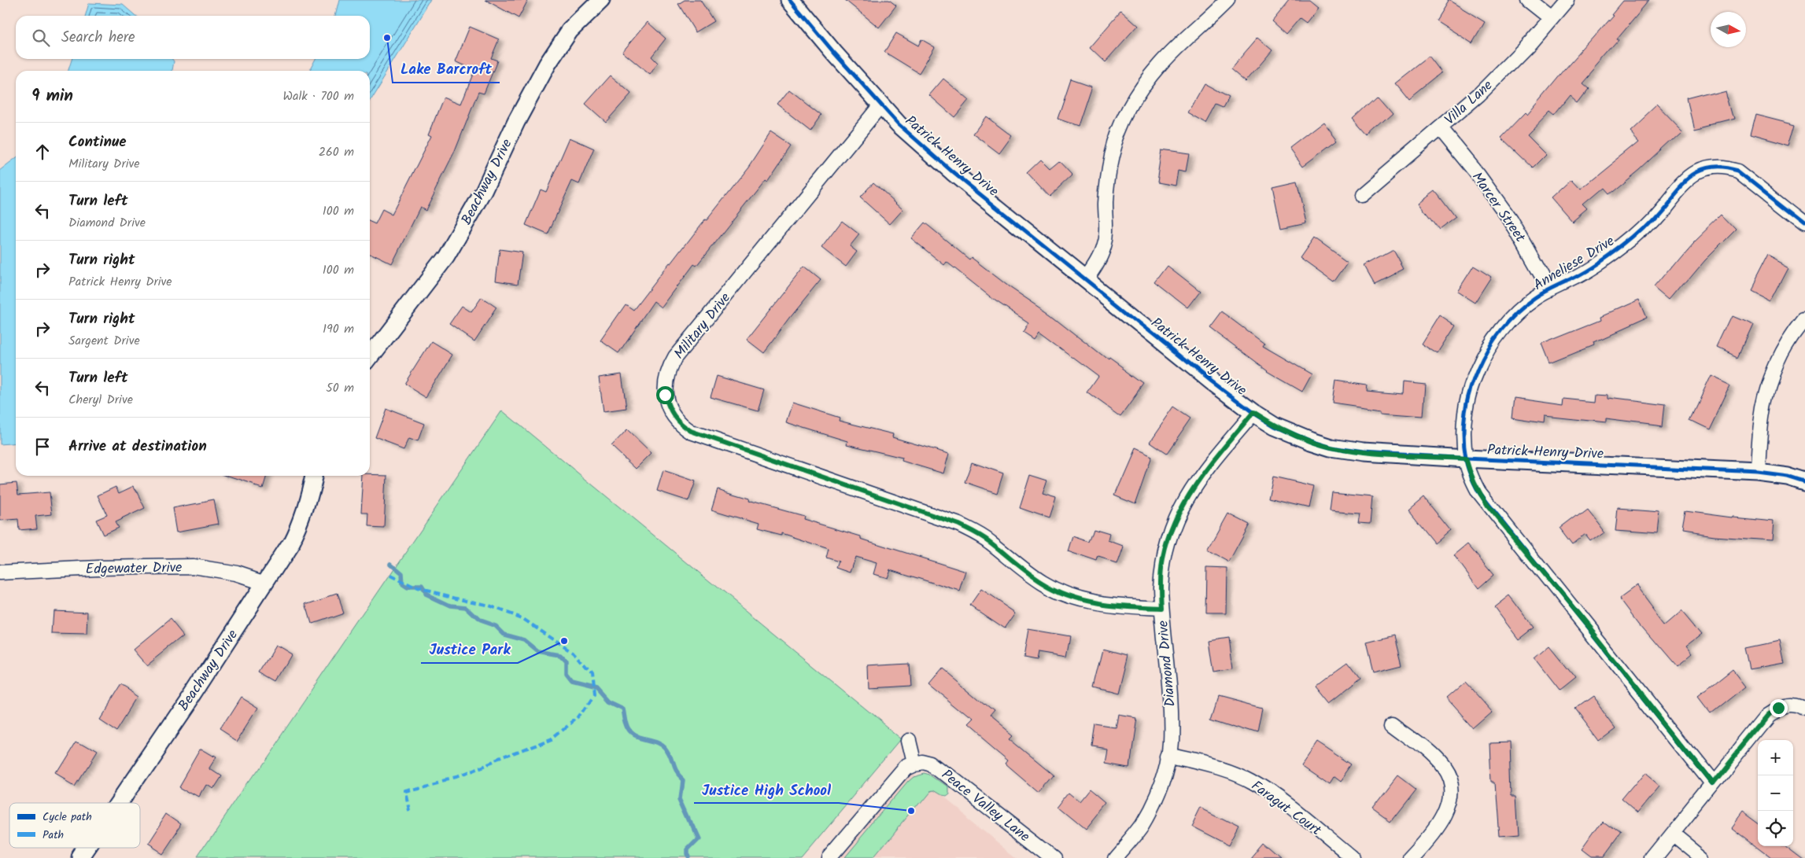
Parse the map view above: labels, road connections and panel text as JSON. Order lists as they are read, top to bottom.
{
  "streets": {
    "street": [
      "Villa Lane",
      "Patrick Henry Drive",
      "Beachway Drive",
      "Marcer Street",
      "Anneliese Drive",
      "Military Drive",
      "Edgewater Drive",
      "Diamond Drive",
      "Peace Valley Lane",
      "Faragut Court"
    ]
  },
  "crossings": [
    ["Villa Lane", "Marcer Street"],
    ["Patrick Henry Drive", "Anneliese Drive"],
    ["Patrick Henry Drive", "Military Drive"],
    ["Patrick Henry Drive", "Diamond Drive"],
    ["Beachway Drive", "Edgewater Drive"],
    ["Marcer Street", "Anneliese Drive"],
    ["Military Drive", "Diamond Drive"],
    ["Diamond Drive", "Faragut Court"]
  ],
  "places": ["Lake Barcroft", "Justice Park", "Justice High School"],
  "legend": ["Cycle path", "Path"],
  "north": "right",
  "page": {
    "search": "Search here",
    "heading": ["9 min", "Walk · 700 m"],
    "list": [
      ["Continue", "Military Drive", "260 m"],
      ["Turn left", "Diamond Drive", "100 m"],
      ["Turn right", "Patrick Henry Drive", "100 m"],
      ["Turn right", "Sargent Drive", "190 m"],
      ["Turn left", "Cheryl Drive", "50 m"],
      "Arrive at destination"
    ],
    "map_buttons": ["+", "−"]
  }
}
